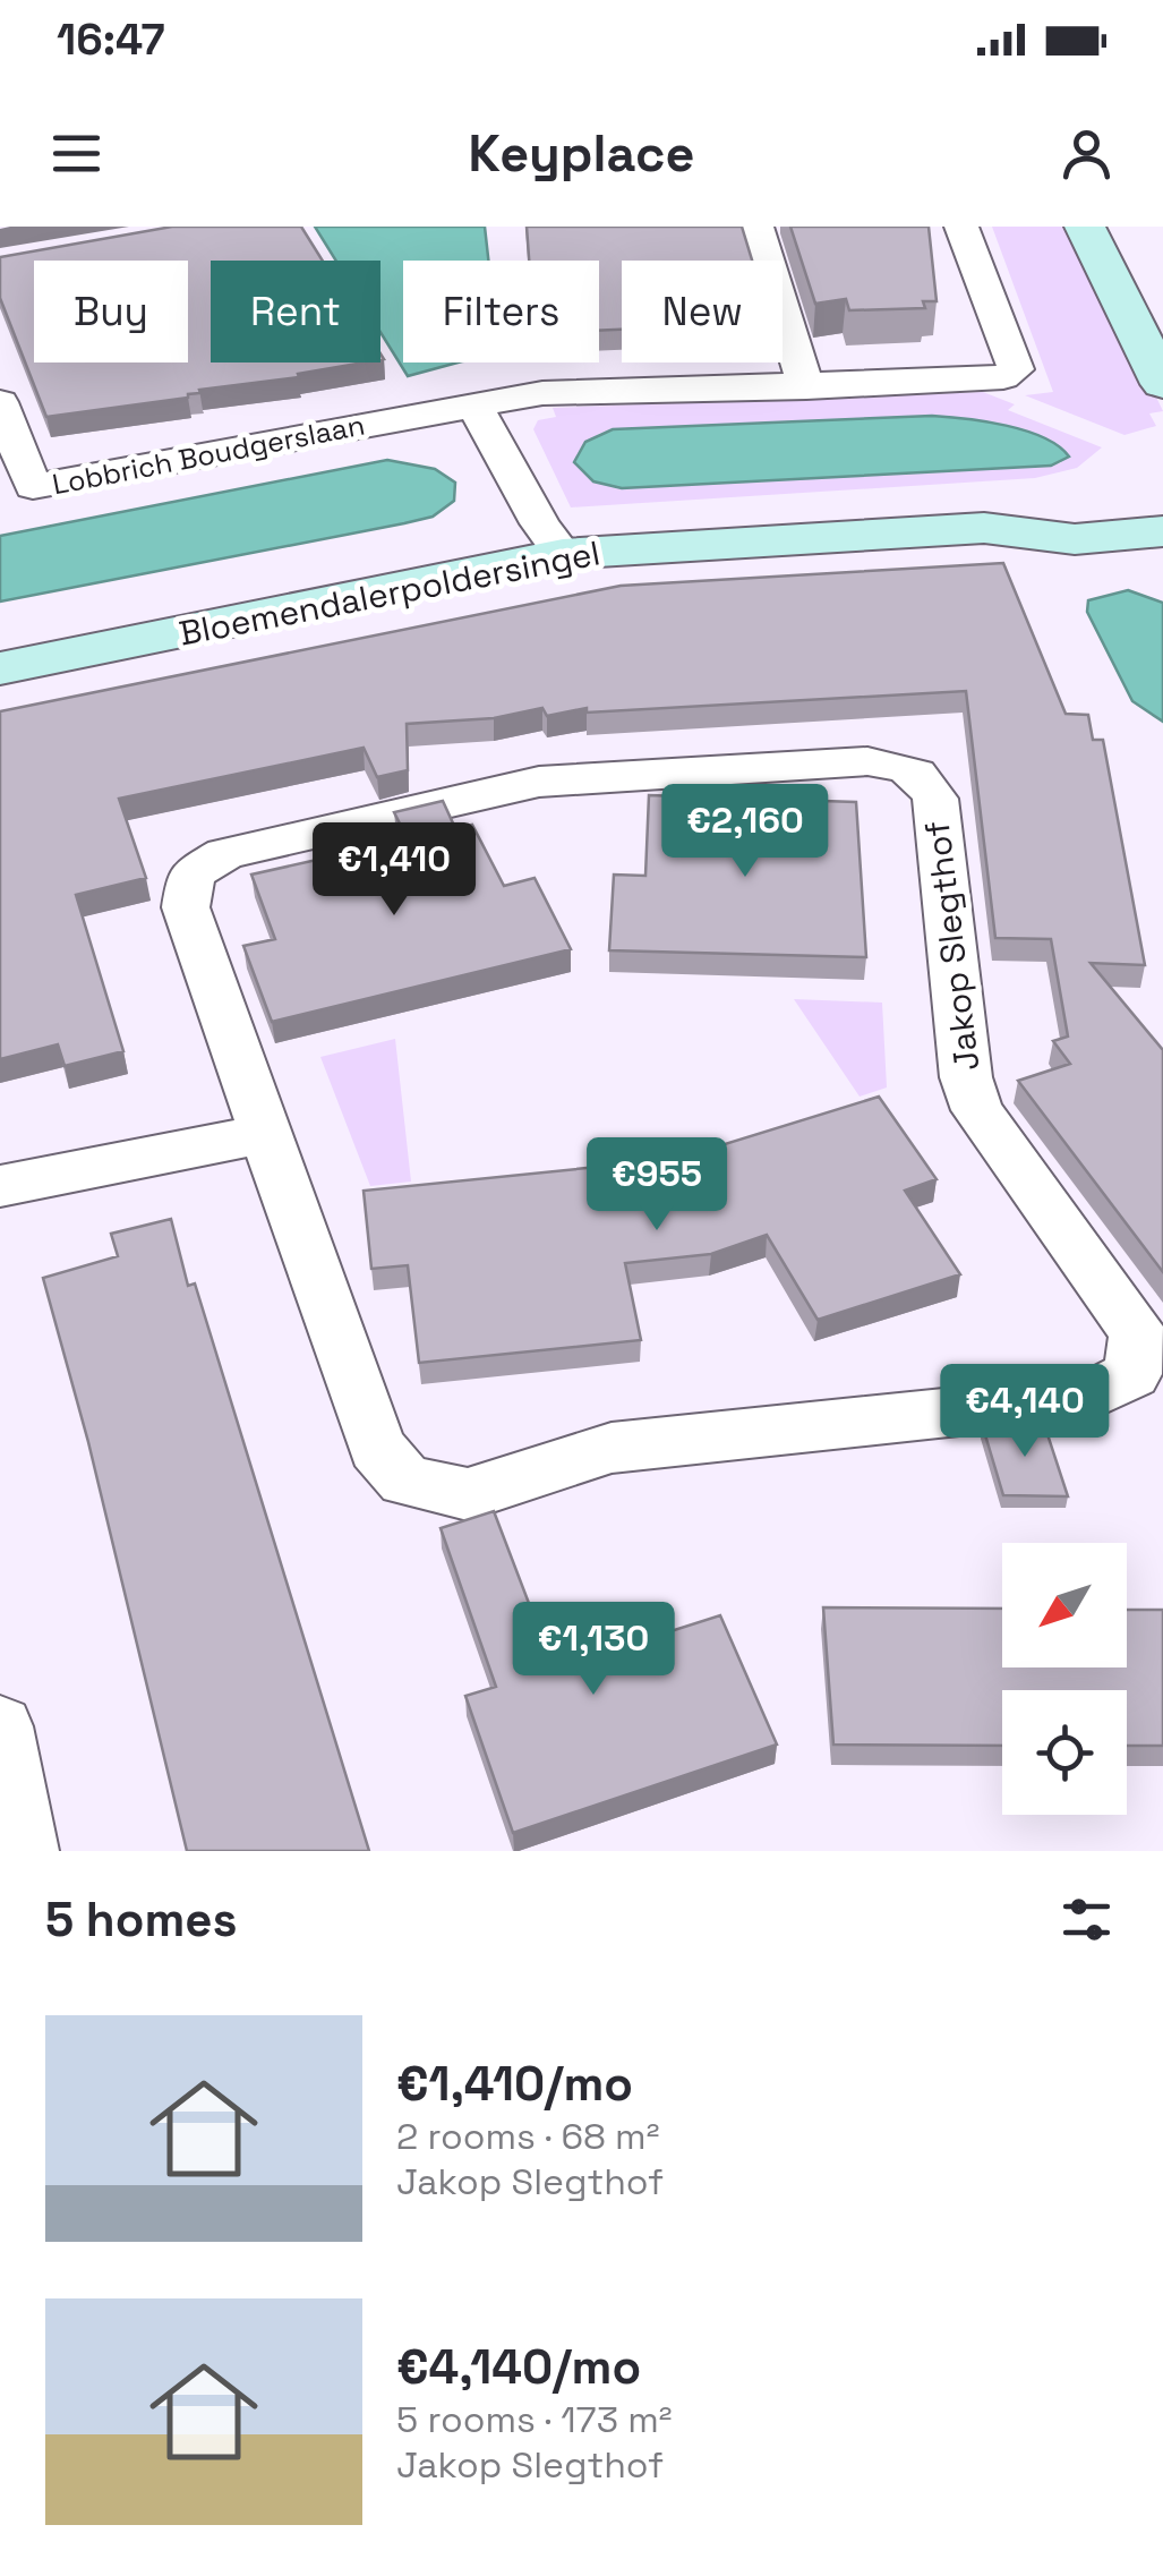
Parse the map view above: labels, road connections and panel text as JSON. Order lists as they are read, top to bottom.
{
  "streets": {
    "street": ["Lobbrich Boudgerslaan", "Bloemendalerpoldersingel", "Jakop Slegthof"]
  },
  "north": "bottom left",
  "page": {
    "status": "16:47",
    "header": "Keyplace",
    "chip": [
      "Buy",
      "Rent",
      "Filters",
      "New"
    ],
    "price": [
      "€2,160",
      "€1,410",
      "€955",
      "€4,140",
      "€1,130"
    ],
    "heading": "5 homes",
    "list": [
      {
        "name": "€1,410/mo",
        "note": "2 rooms · 68 m² · Jakop Slegthof"
      },
      {
        "name": "€4,140/mo",
        "note": "5 rooms · 173 m² · Jakop Slegthof"
      }
    ]
  }
}
